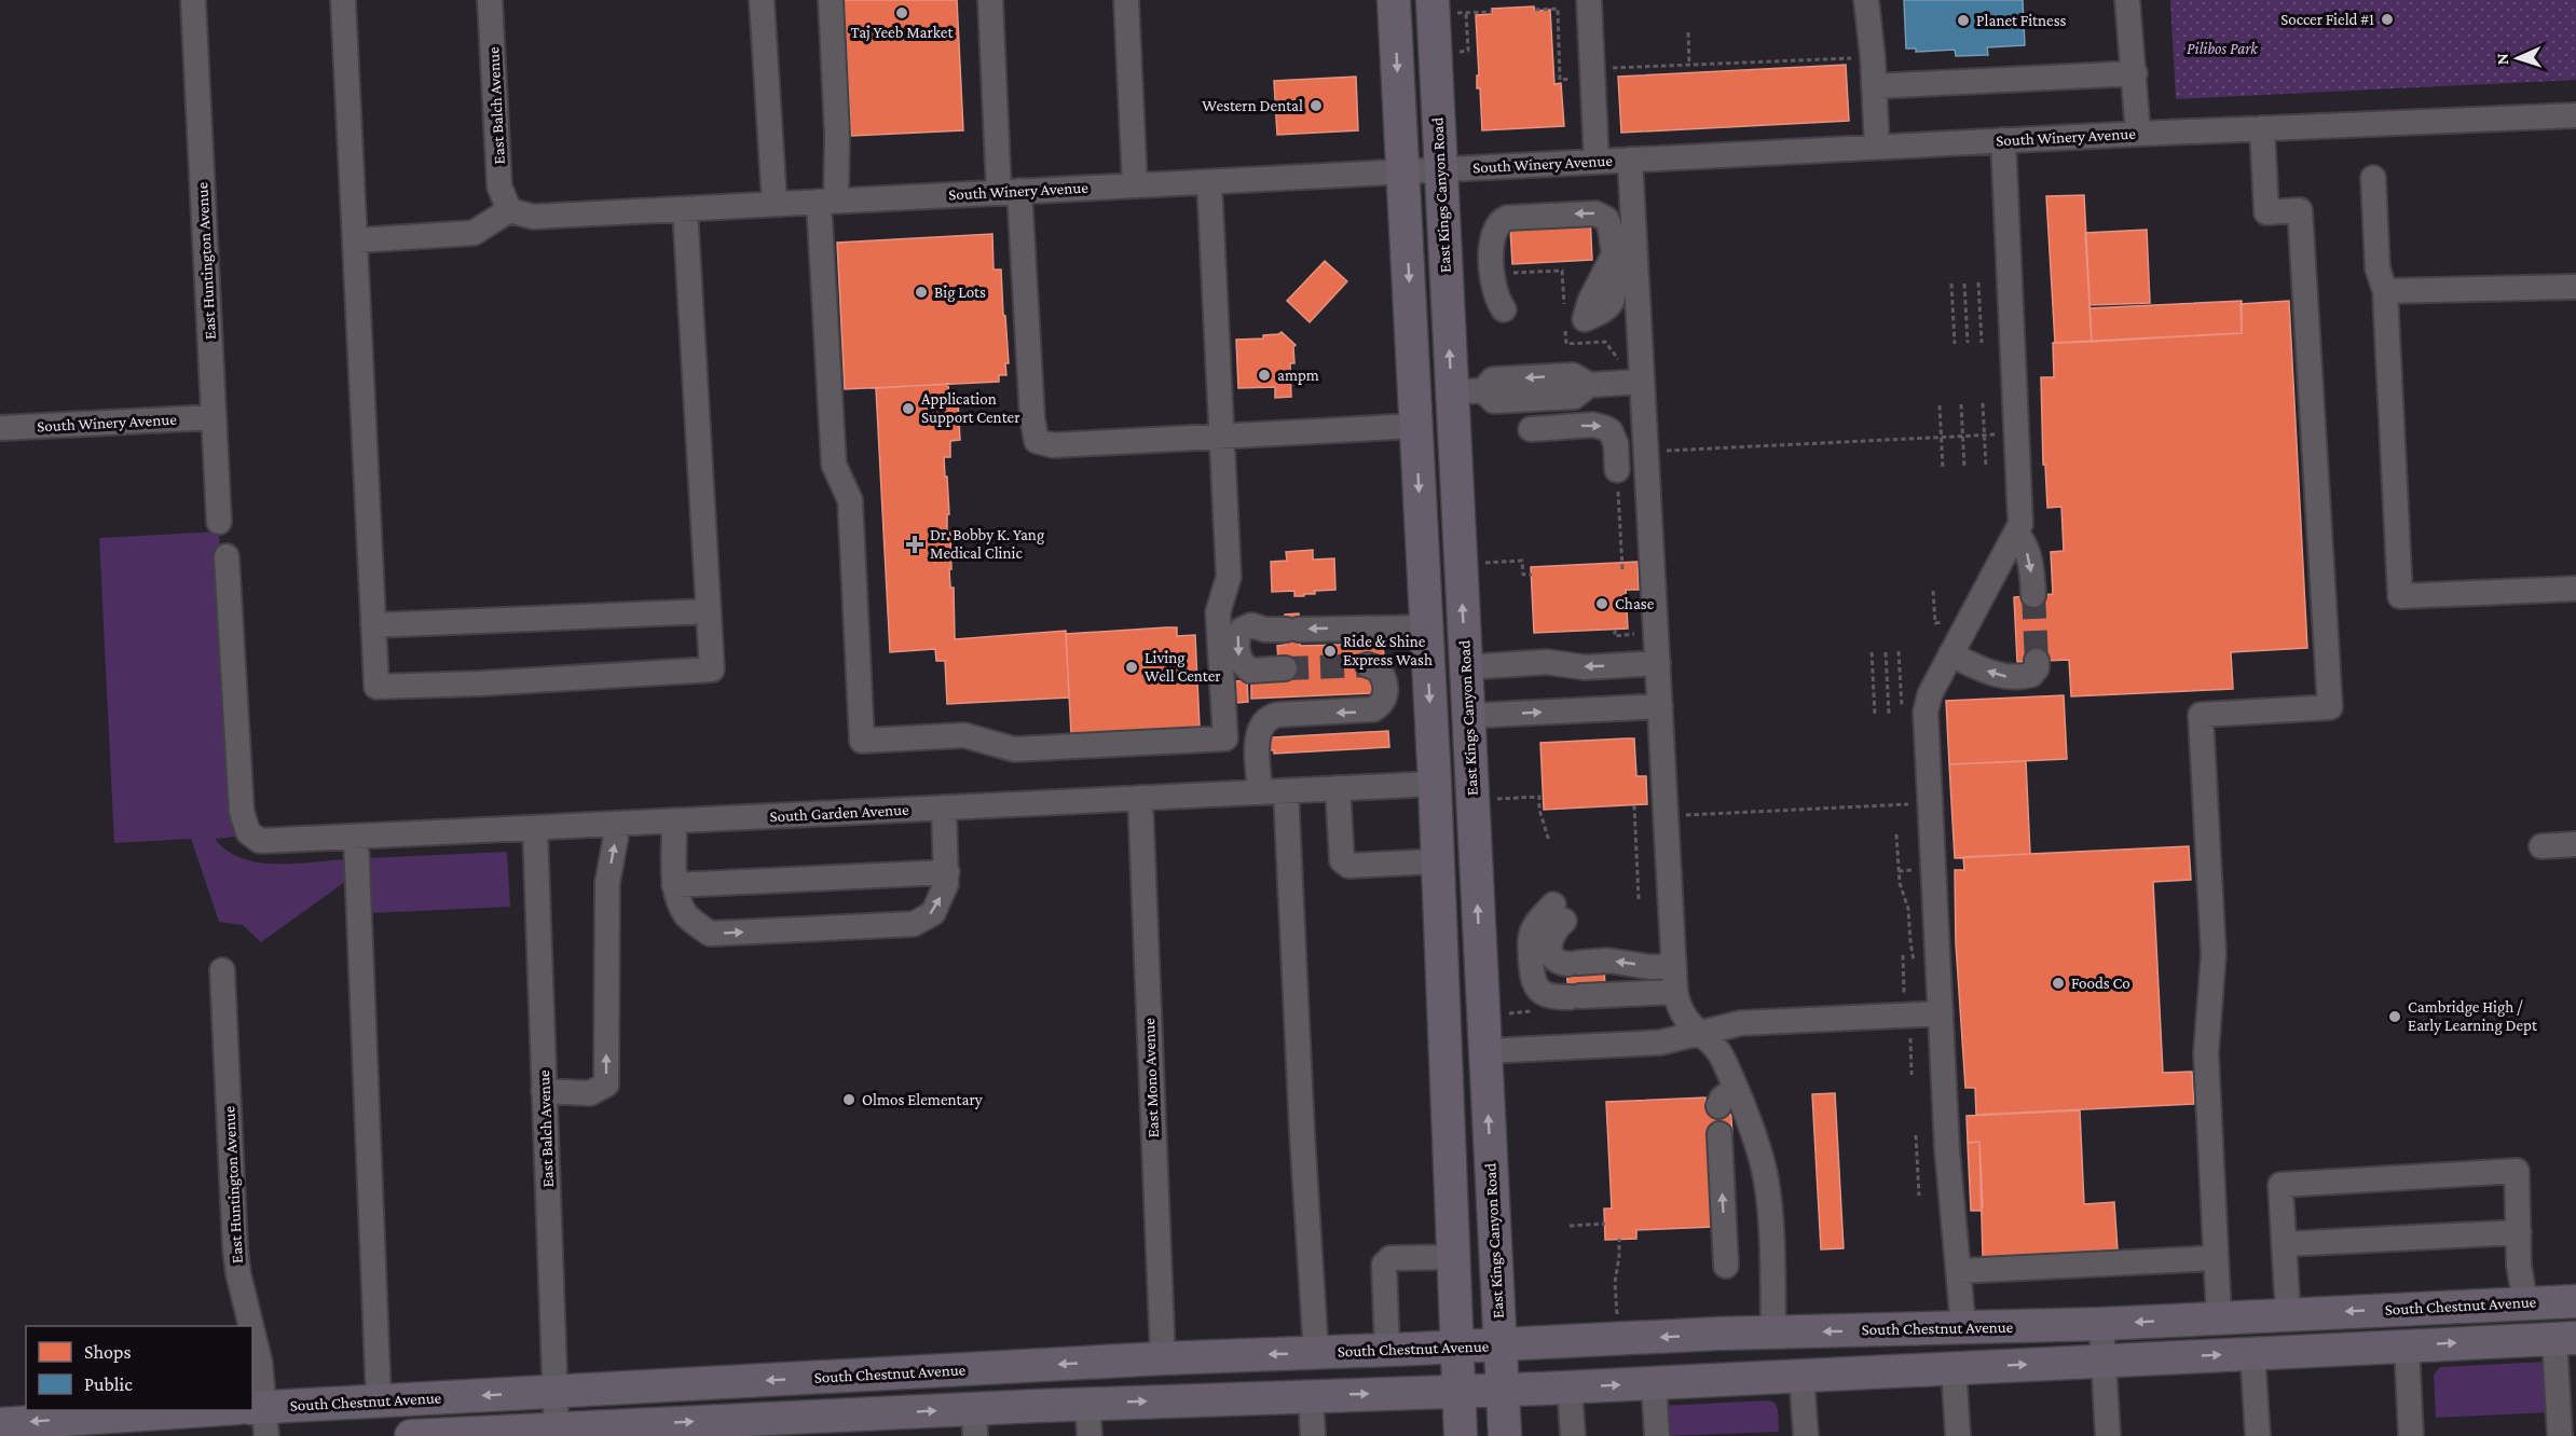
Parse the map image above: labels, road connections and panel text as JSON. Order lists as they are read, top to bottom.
{
  "streets": {
    "main road": ["East Kings Canyon Road", "South Chestnut Avenue"],
    "street": [
      "East Balch Avenue",
      "South Winery Avenue",
      "East Huntington Avenue",
      "South Garden Avenue",
      "East Mono Avenue"
    ]
  },
  "crossings": [
    ["East Balch Avenue", "South Winery Avenue"],
    ["East Balch Avenue", "South Garden Avenue"],
    ["East Balch Avenue", "South Chestnut Avenue"],
    ["South Winery Avenue", "East Kings Canyon Road"],
    ["South Winery Avenue", "East Huntington Avenue"],
    ["East Kings Canyon Road", "South Chestnut Avenue"],
    ["East Huntington Avenue", "South Chestnut Avenue"],
    ["South Garden Avenue", "East Mono Avenue"],
    ["East Mono Avenue", "South Chestnut Avenue"]
  ],
  "parks": ["Pilibos Park"],
  "places": {
    "other": [
      "Taj Yeeb Market",
      "Soccer Field #1",
      "Planet Fitness",
      "Western Dental",
      "Big Lots",
      "ampm",
      "Application Support Center",
      "Chase",
      "Ride & Shine Express Wash",
      "Living Well Center",
      "Foods Co",
      "Cambridge High / Early Learning Dept",
      "Olmos Elementary"
    ],
    "health": ["Dr. Bobby K. Yang Medical Clinic"]
  },
  "legend": ["Shops", "Public"],
  "north": "left"
}
